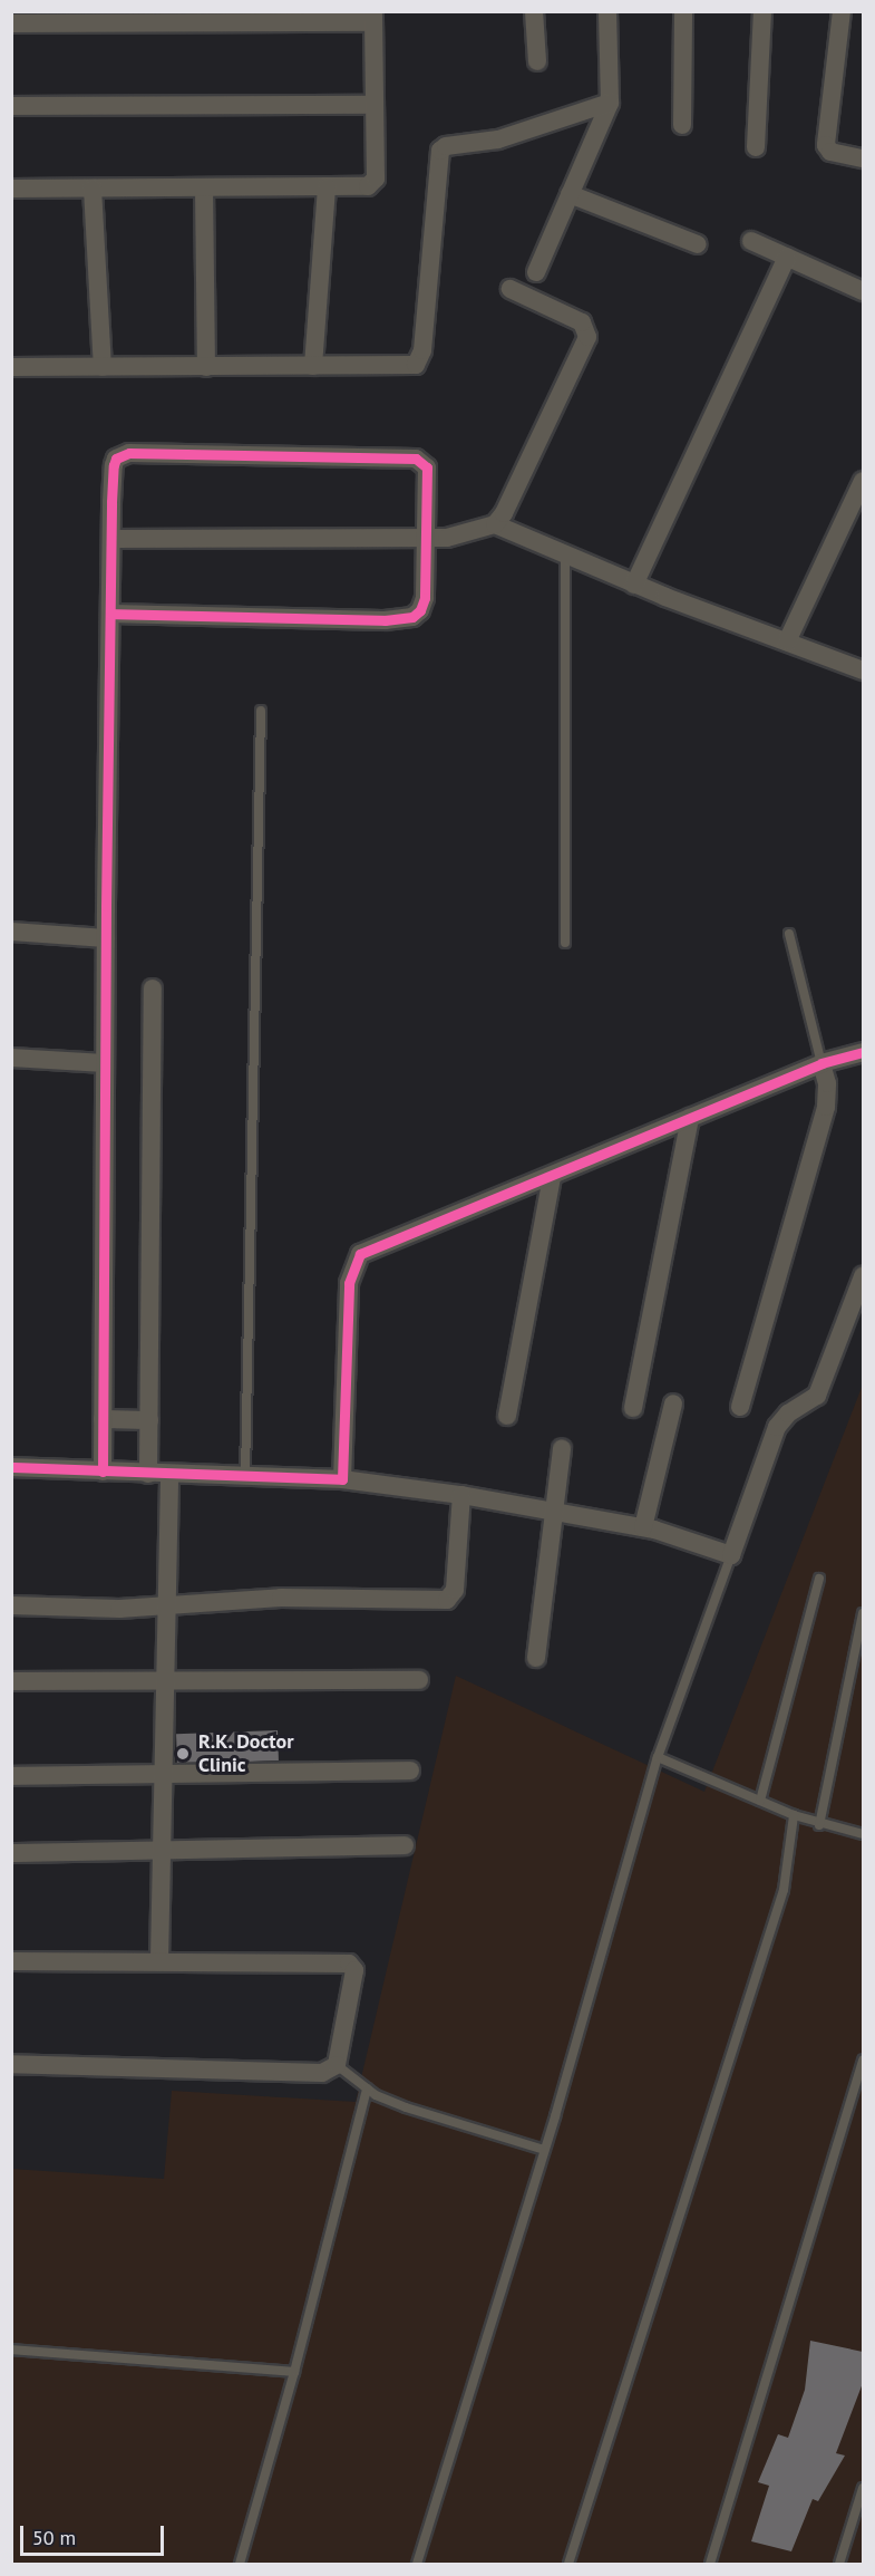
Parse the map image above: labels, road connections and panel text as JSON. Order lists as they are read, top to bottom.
{
  "places": ["R.K. Doctor Clinic"],
  "scale_bar": "50 m"
}
